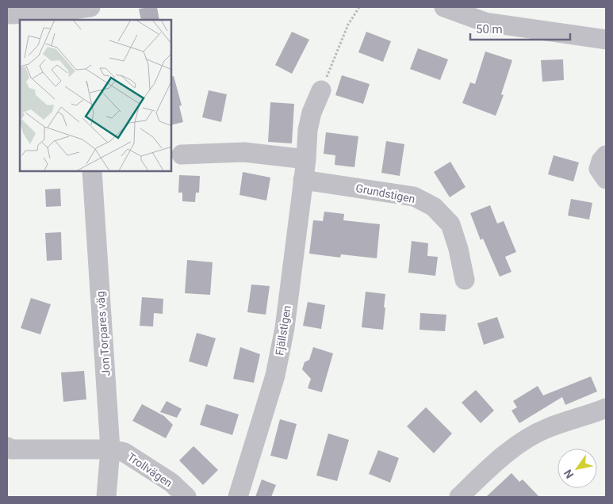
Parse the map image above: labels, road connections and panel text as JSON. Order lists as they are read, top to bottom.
{
  "streets": {
    "street": [
      "Grundstigen",
      "Fjällstigen",
      "Jon Torpares väg",
      "Trollvägen"
    ]
  },
  "crossings": [
    ["Grundstigen", "Fjällstigen"],
    ["Jon Torpares väg", "Trollvägen"]
  ],
  "scale_bar": "50 m",
  "north": "bottom left"
}
